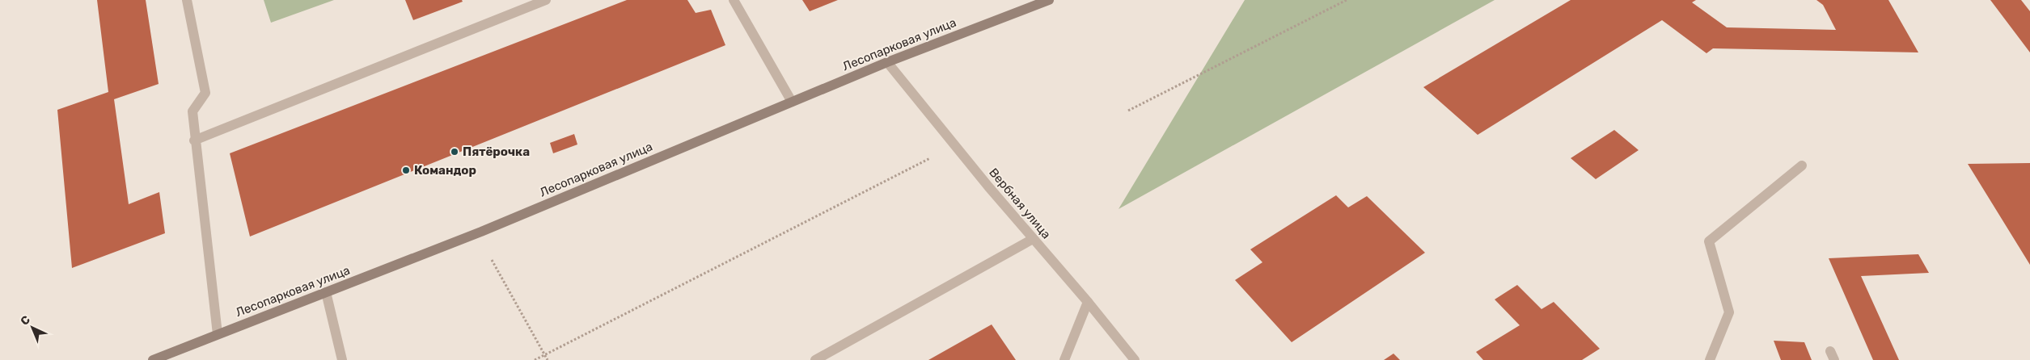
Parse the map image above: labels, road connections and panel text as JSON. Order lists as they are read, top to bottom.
{
  "streets": {
    "main road": ["Лесопарковая улица"],
    "street": ["Вербная улица"]
  },
  "crossings": [
    ["Лесопарковая улица", "Вербная улица"]
  ],
  "places": ["Пятёрочка", "Командор"],
  "north": "top left"
}
